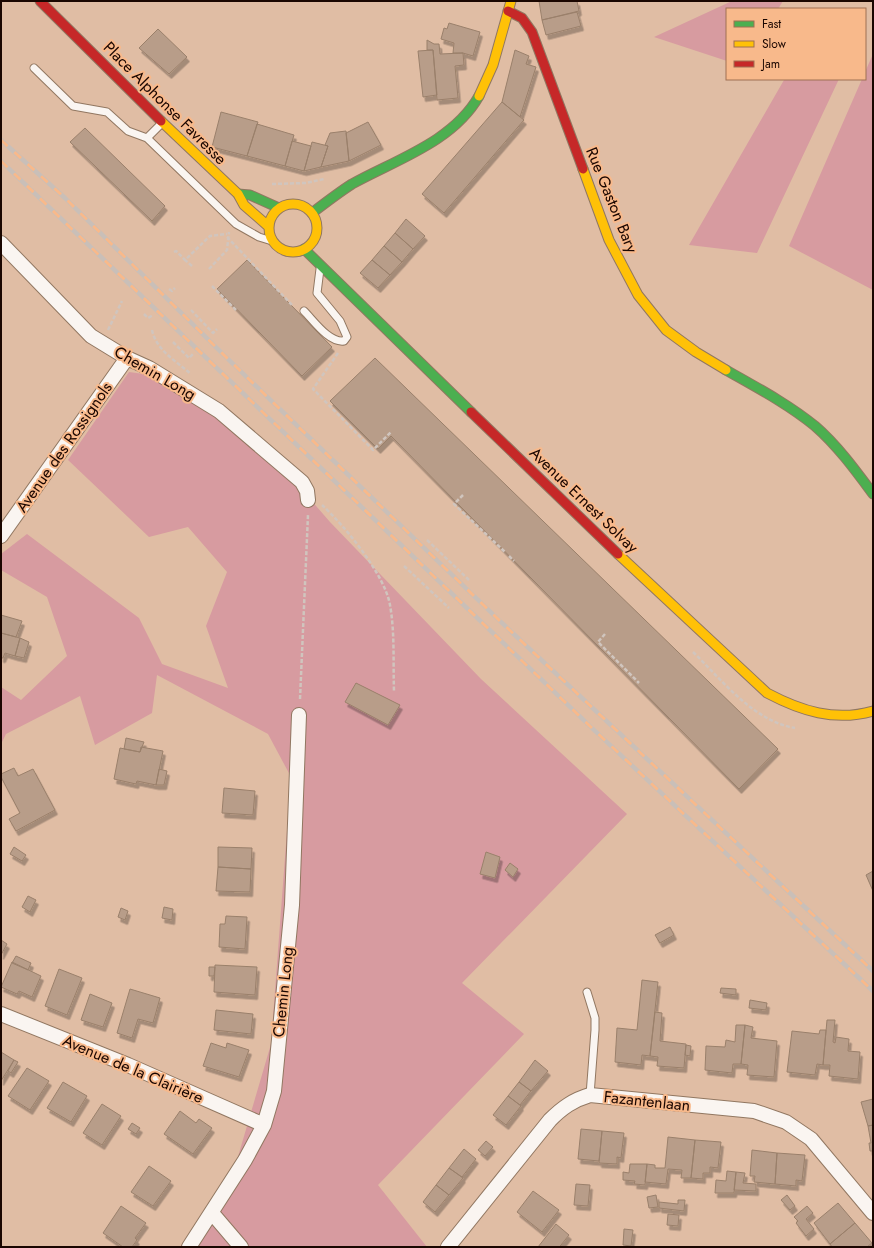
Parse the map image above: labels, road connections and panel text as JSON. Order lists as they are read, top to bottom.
{
  "streets": {
    "street": [
      "Place Alphonse Favresse",
      "Rue Gaston Bary",
      "Chemin Long",
      "Avenue des Rossignols",
      "Avenue Ernest Solvay",
      "Avenue de la Clairière",
      "Fazantenlaan"
    ]
  },
  "crossings": [
    ["Place Alphonse Favresse", "Avenue Ernest Solvay"],
    ["Chemin Long", "Avenue des Rossignols"],
    ["Chemin Long", "Avenue de la Clairière"]
  ],
  "legend": ["Fast", "Slow", "Jam"]
}
